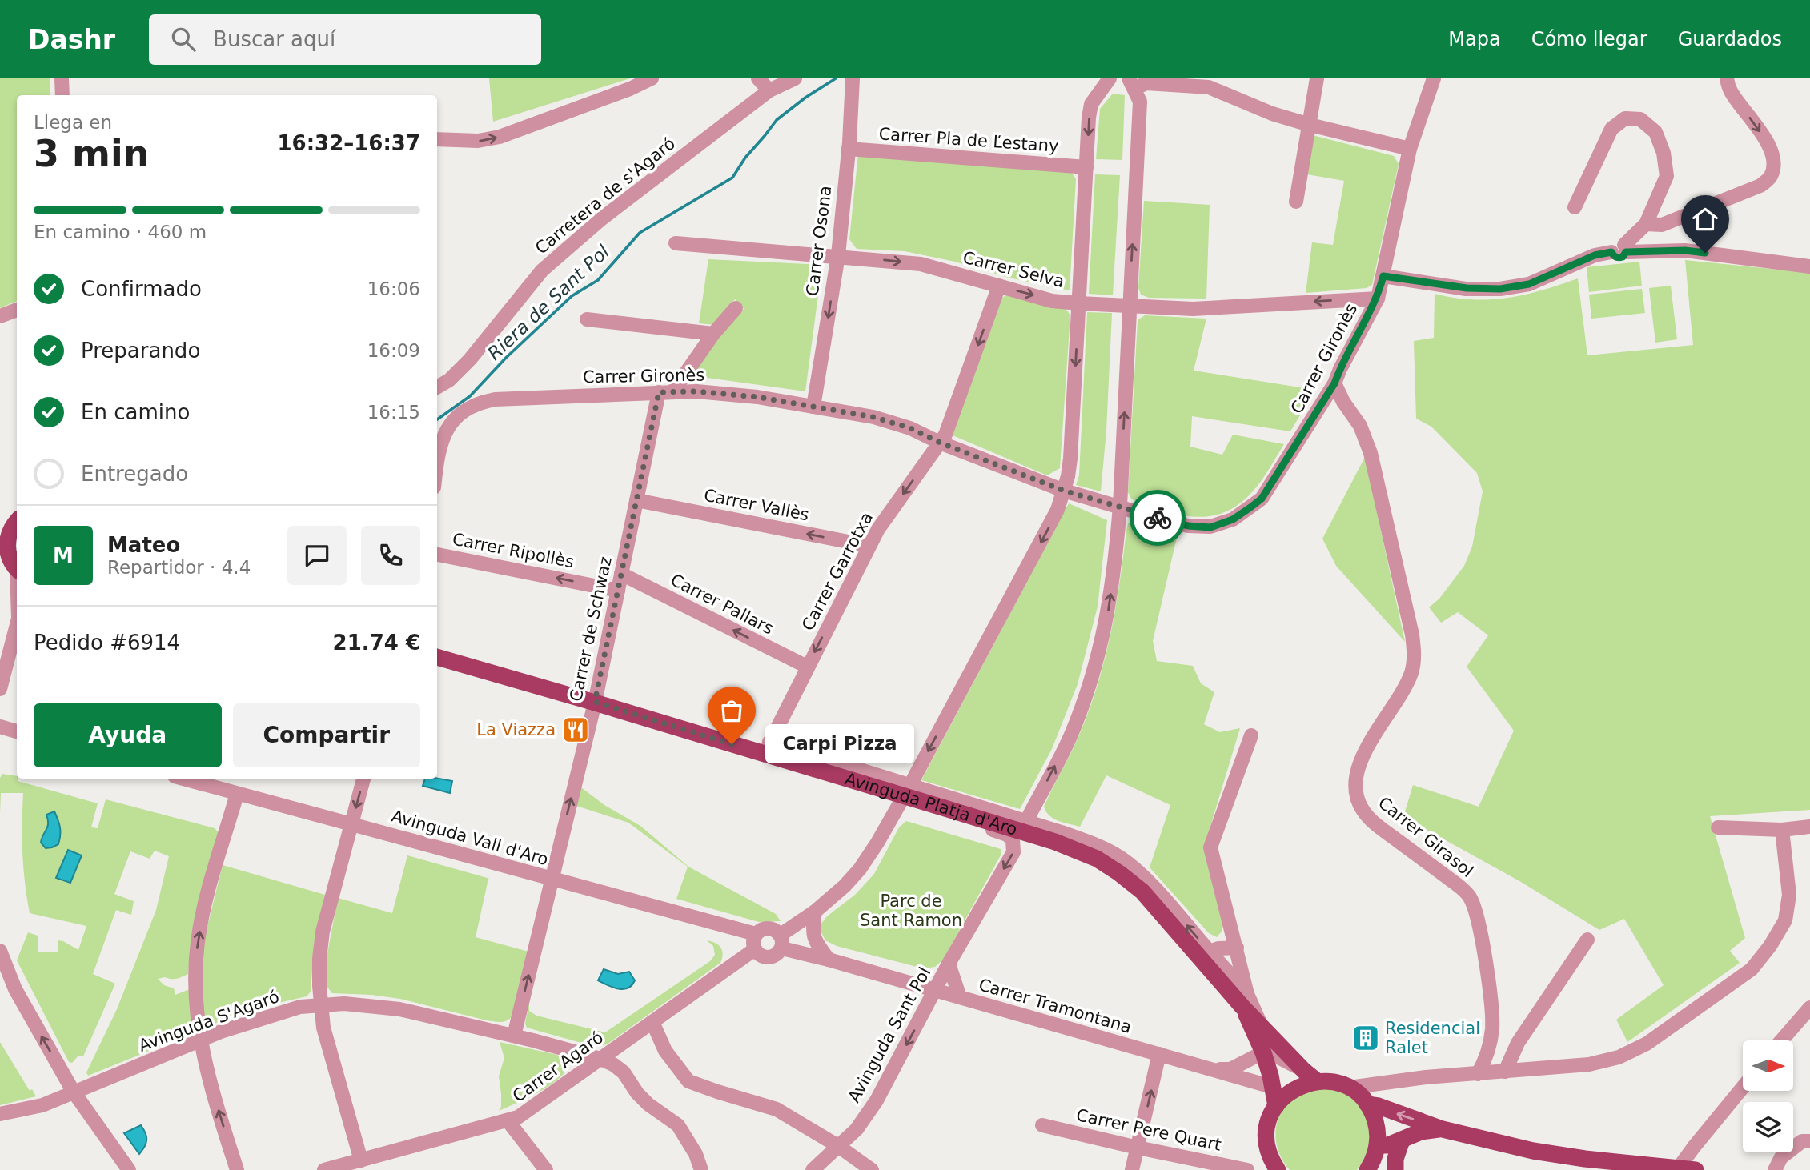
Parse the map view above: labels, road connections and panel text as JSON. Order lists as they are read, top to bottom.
{
  "streets": {
    "main road": ["Avinguda Platja d'Aro"],
    "street": [
      "Carrer Pla de Ľestany",
      "Carretera de s'Agaró",
      "Carrer Osona",
      "Carrer Selva",
      "Carrer Gironès",
      "Carrer Vallès",
      "Carrer Ripollès",
      "Carrer Garrotxa",
      "Carrer Pallars",
      "Carrer de Schwaz",
      "Carrer Girasol",
      "Avinguda Vall d'Aro",
      "Carrer Tramontana",
      "Avinguda S'Agaró",
      "Avinguda Sant Pol",
      "Carrer Agaró",
      "Carrer Pere Quart"
    ]
  },
  "crossings": [
    ["Carrer Pla de Ľestany", "Carrer Osona"],
    ["Carrer Osona", "Carrer Selva"],
    ["Carrer Osona", "Carrer Gironès"],
    ["Carrer Selva", "Carrer Gironès"],
    ["Carrer Selva", "Carrer Garrotxa"],
    ["Carrer Gironès", "Carrer Garrotxa"],
    ["Carrer Gironès", "Carrer de Schwaz"],
    ["Carrer Gironès", "Carrer Girasol"],
    ["Carrer Vallès", "Carrer Garrotxa"],
    ["Carrer Vallès", "Carrer de Schwaz"],
    ["Carrer Ripollès", "Carrer de Schwaz"],
    ["Carrer Garrotxa", "Carrer Pallars"],
    ["Carrer Garrotxa", "Avinguda Platja d'Aro"],
    ["Carrer Pallars", "Carrer de Schwaz"],
    ["Carrer de Schwaz", "Avinguda Platja d'Aro"],
    ["Carrer de Schwaz", "Avinguda Vall d'Aro"],
    ["Carrer de Schwaz", "Avinguda S'Agaró"],
    ["Avinguda Platja d'Aro", "Avinguda Sant Pol"],
    ["Avinguda Vall d'Aro", "Carrer Tramontana"],
    ["Avinguda Vall d'Aro", "Carrer Agaró"],
    ["Carrer Tramontana", "Avinguda Sant Pol"],
    ["Carrer Tramontana", "Carrer Agaró"],
    ["Avinguda S'Agaró", "Carrer Agaró"]
  ],
  "one_way": [
    "Carrer Osona",
    "Carrer Vallès",
    "Carrer Ripollès",
    "Carrer Pallars",
    "Carrer de Schwaz"
  ],
  "water": ["Riera de Sant Pol"],
  "parks": ["Parc de Sant Ramon"],
  "places": {
    "restaurant": ["La Viazza"],
    "other": ["Carpi Pizza"],
    "building": ["Residencial Ralet"]
  },
  "north": "right",
  "page": {
    "header": "Dashr",
    "search": "Buscar aquí",
    "nav": ["Mapa", "Cómo llegar", "Guardados"],
    "heading": ["3 min", "Llega en", "16:32–16:37"],
    "panel": [
      "Mateo",
      "Repartidor · 4.4",
      "Pedido #6914",
      "21.74 €"
    ],
    "bar": "En camino · 460 m",
    "list": [
      ["Confirmado", "16:06"],
      ["Preparando", "16:09"],
      ["En camino", "16:15"],
      "Entregado"
    ],
    "round": "M",
    "buttons": ["Ayuda", "Compartir"],
    "bubble": "Carpi Pizza"
  }
}
